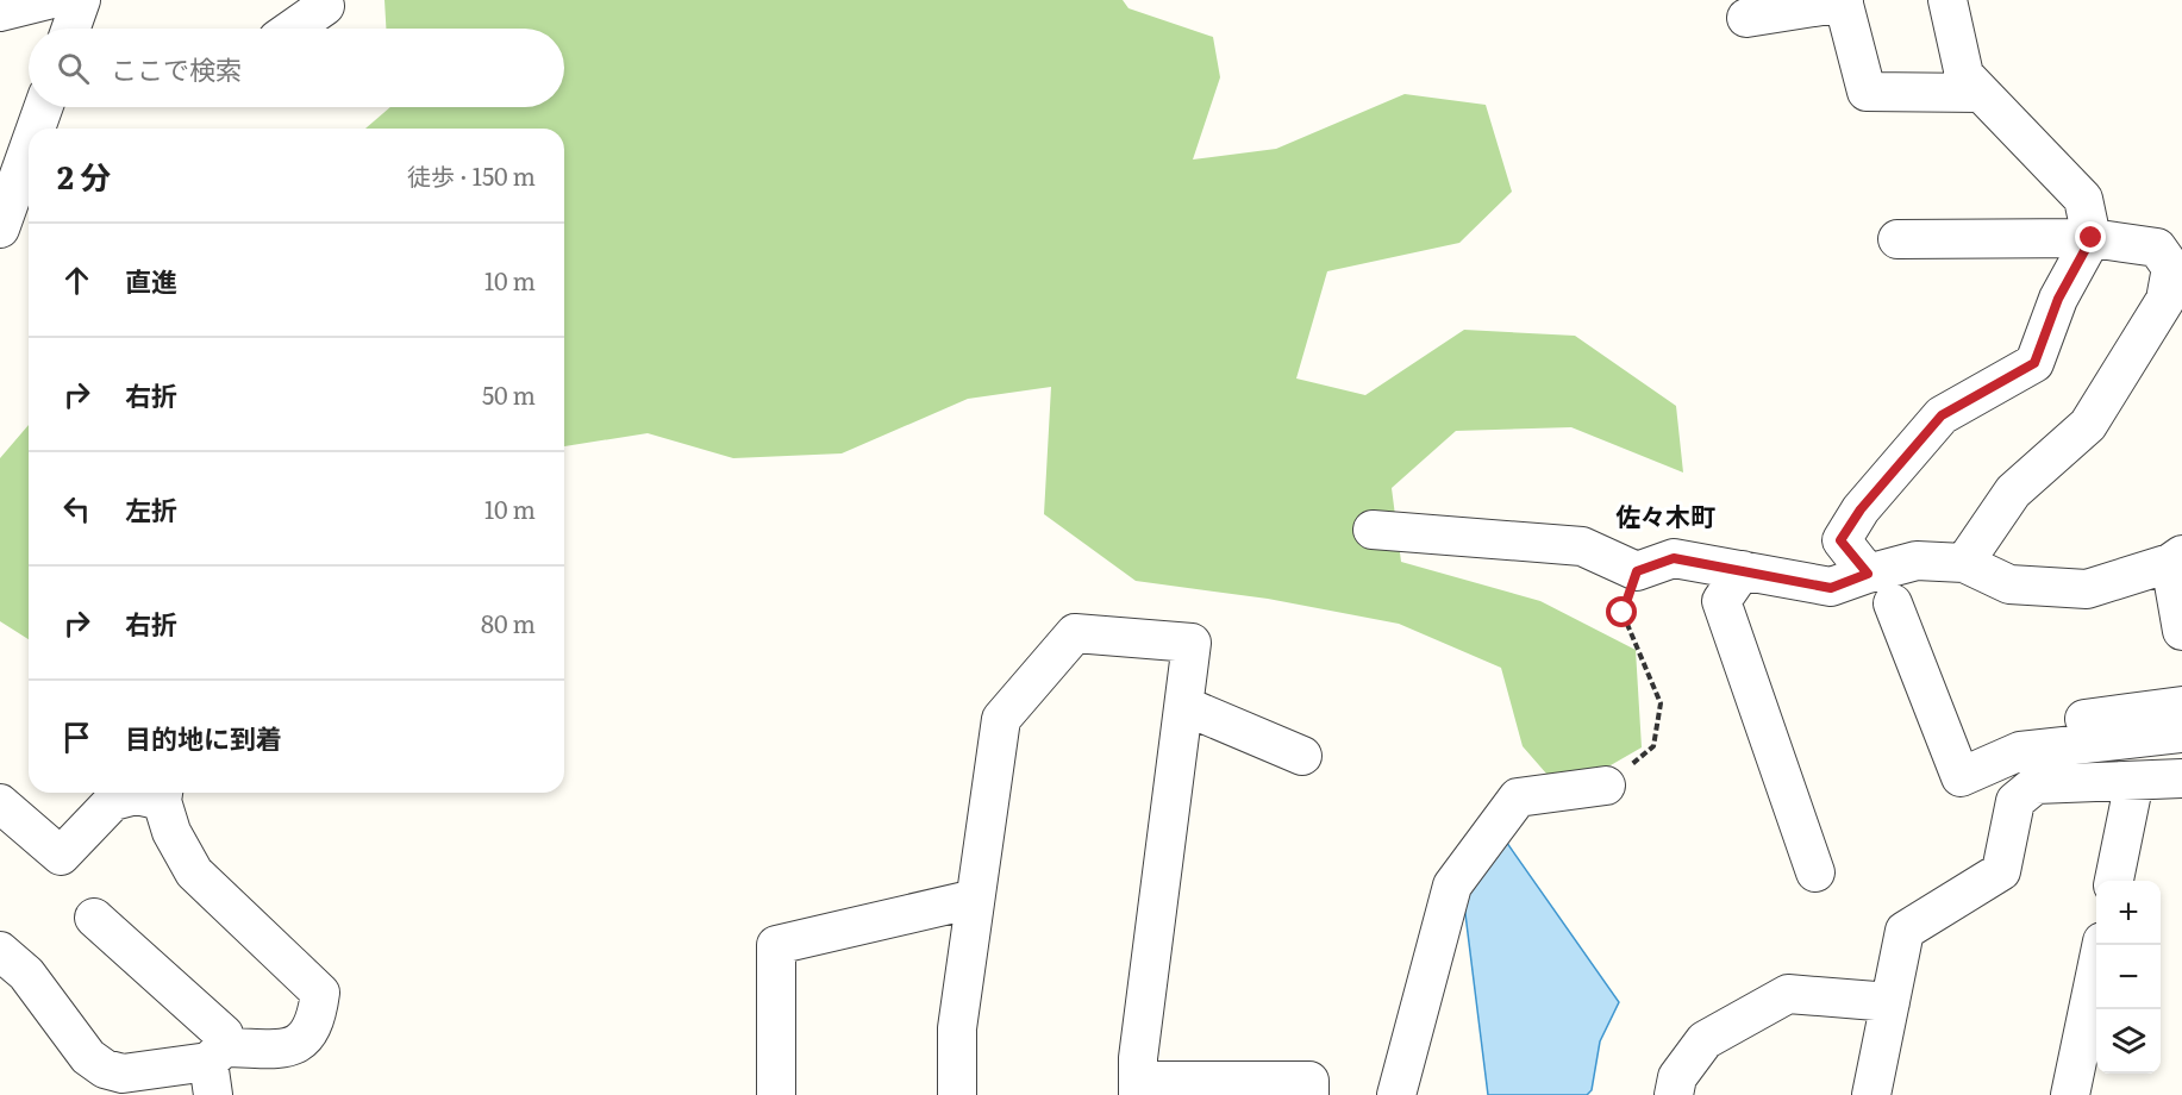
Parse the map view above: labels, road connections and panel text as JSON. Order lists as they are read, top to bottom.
{
  "districts": ["佐々木町"],
  "page": {
    "search": "ここで検索",
    "heading": ["2 分", "徒歩 · 150 m"],
    "list": [
      ["直進", "10 m"],
      ["右折", "50 m"],
      ["左折", "10 m"],
      ["右折", "80 m"],
      "目的地に到着"
    ],
    "map_buttons": ["+", "−"]
  }
}
